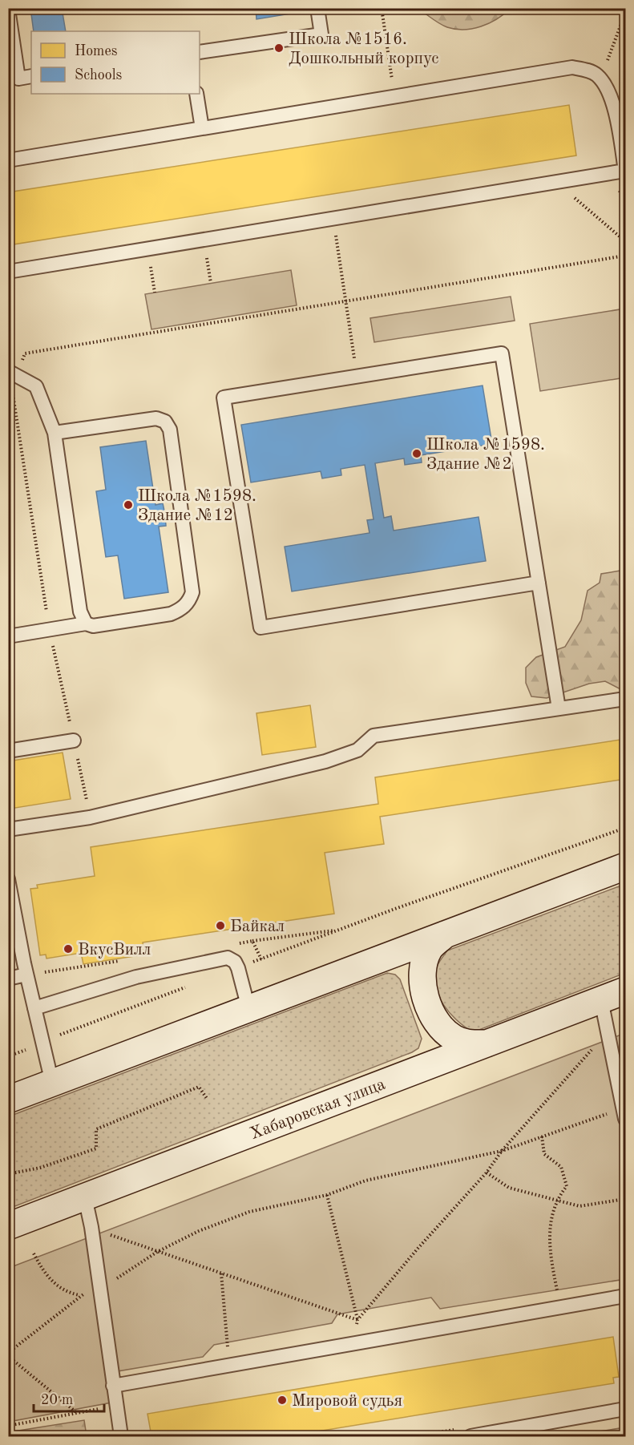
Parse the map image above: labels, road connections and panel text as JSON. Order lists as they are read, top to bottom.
{
  "streets": {
    "main road": ["Хабаровская улица"]
  },
  "places": [
    "Школа №1516. Дошкольный корпус",
    "Школа №1598. Здание №2",
    "Школа №1598. Здание №12",
    "Байкал",
    "ВкусВилл",
    "Мировой судья"
  ],
  "legend": ["Homes", "Schools"],
  "scale_bar": "20 m"
}
